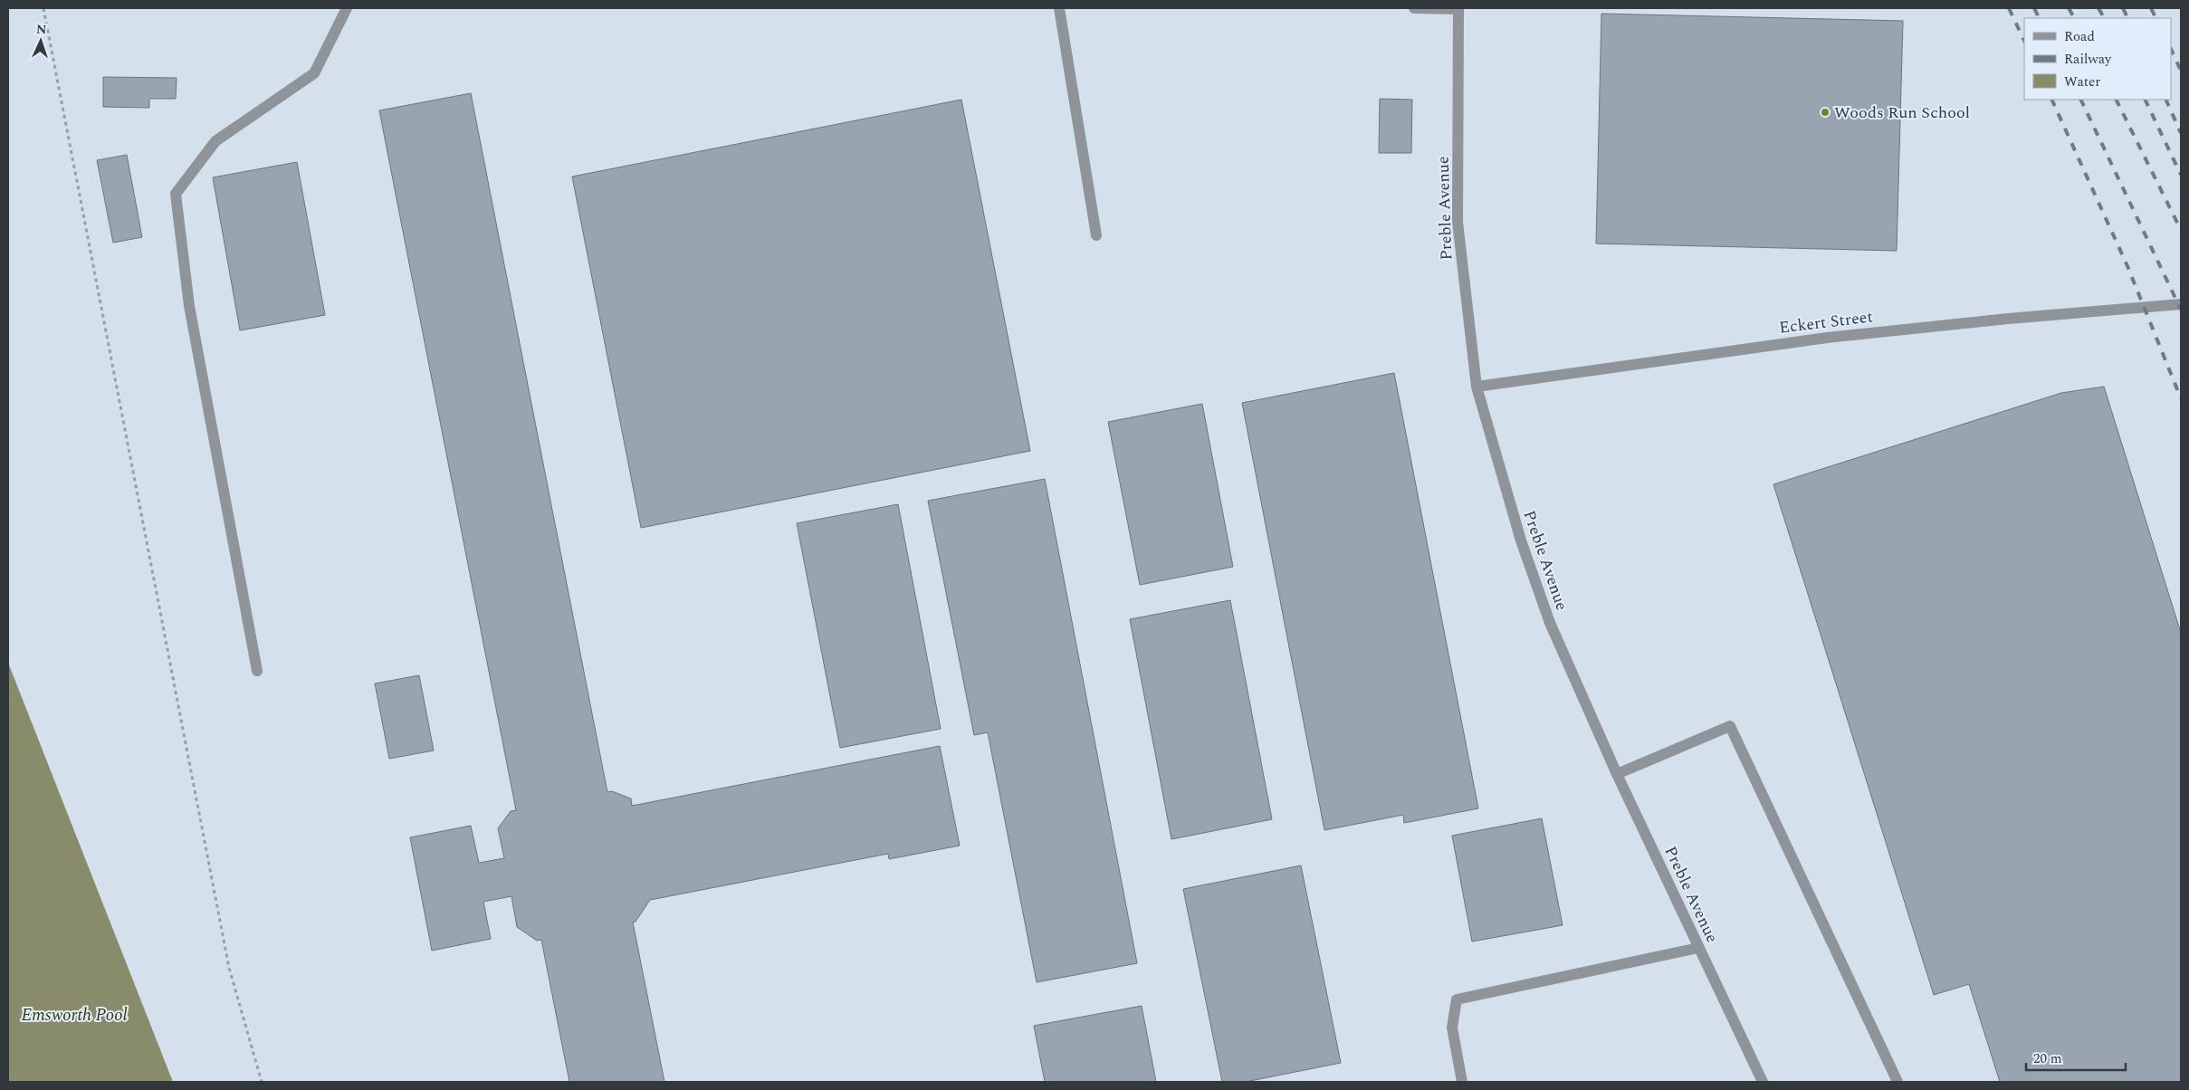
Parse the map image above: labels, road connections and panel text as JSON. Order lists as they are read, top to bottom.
{
  "streets": {
    "street": ["Preble Avenue", "Eckert Street"]
  },
  "crossings": [
    ["Preble Avenue", "Eckert Street"]
  ],
  "water": ["Emsworth Pool"],
  "places": ["Woods Run School"],
  "legend": ["Road", "Railway", "Water"],
  "scale_bar": "20 m",
  "north": "top"
}
